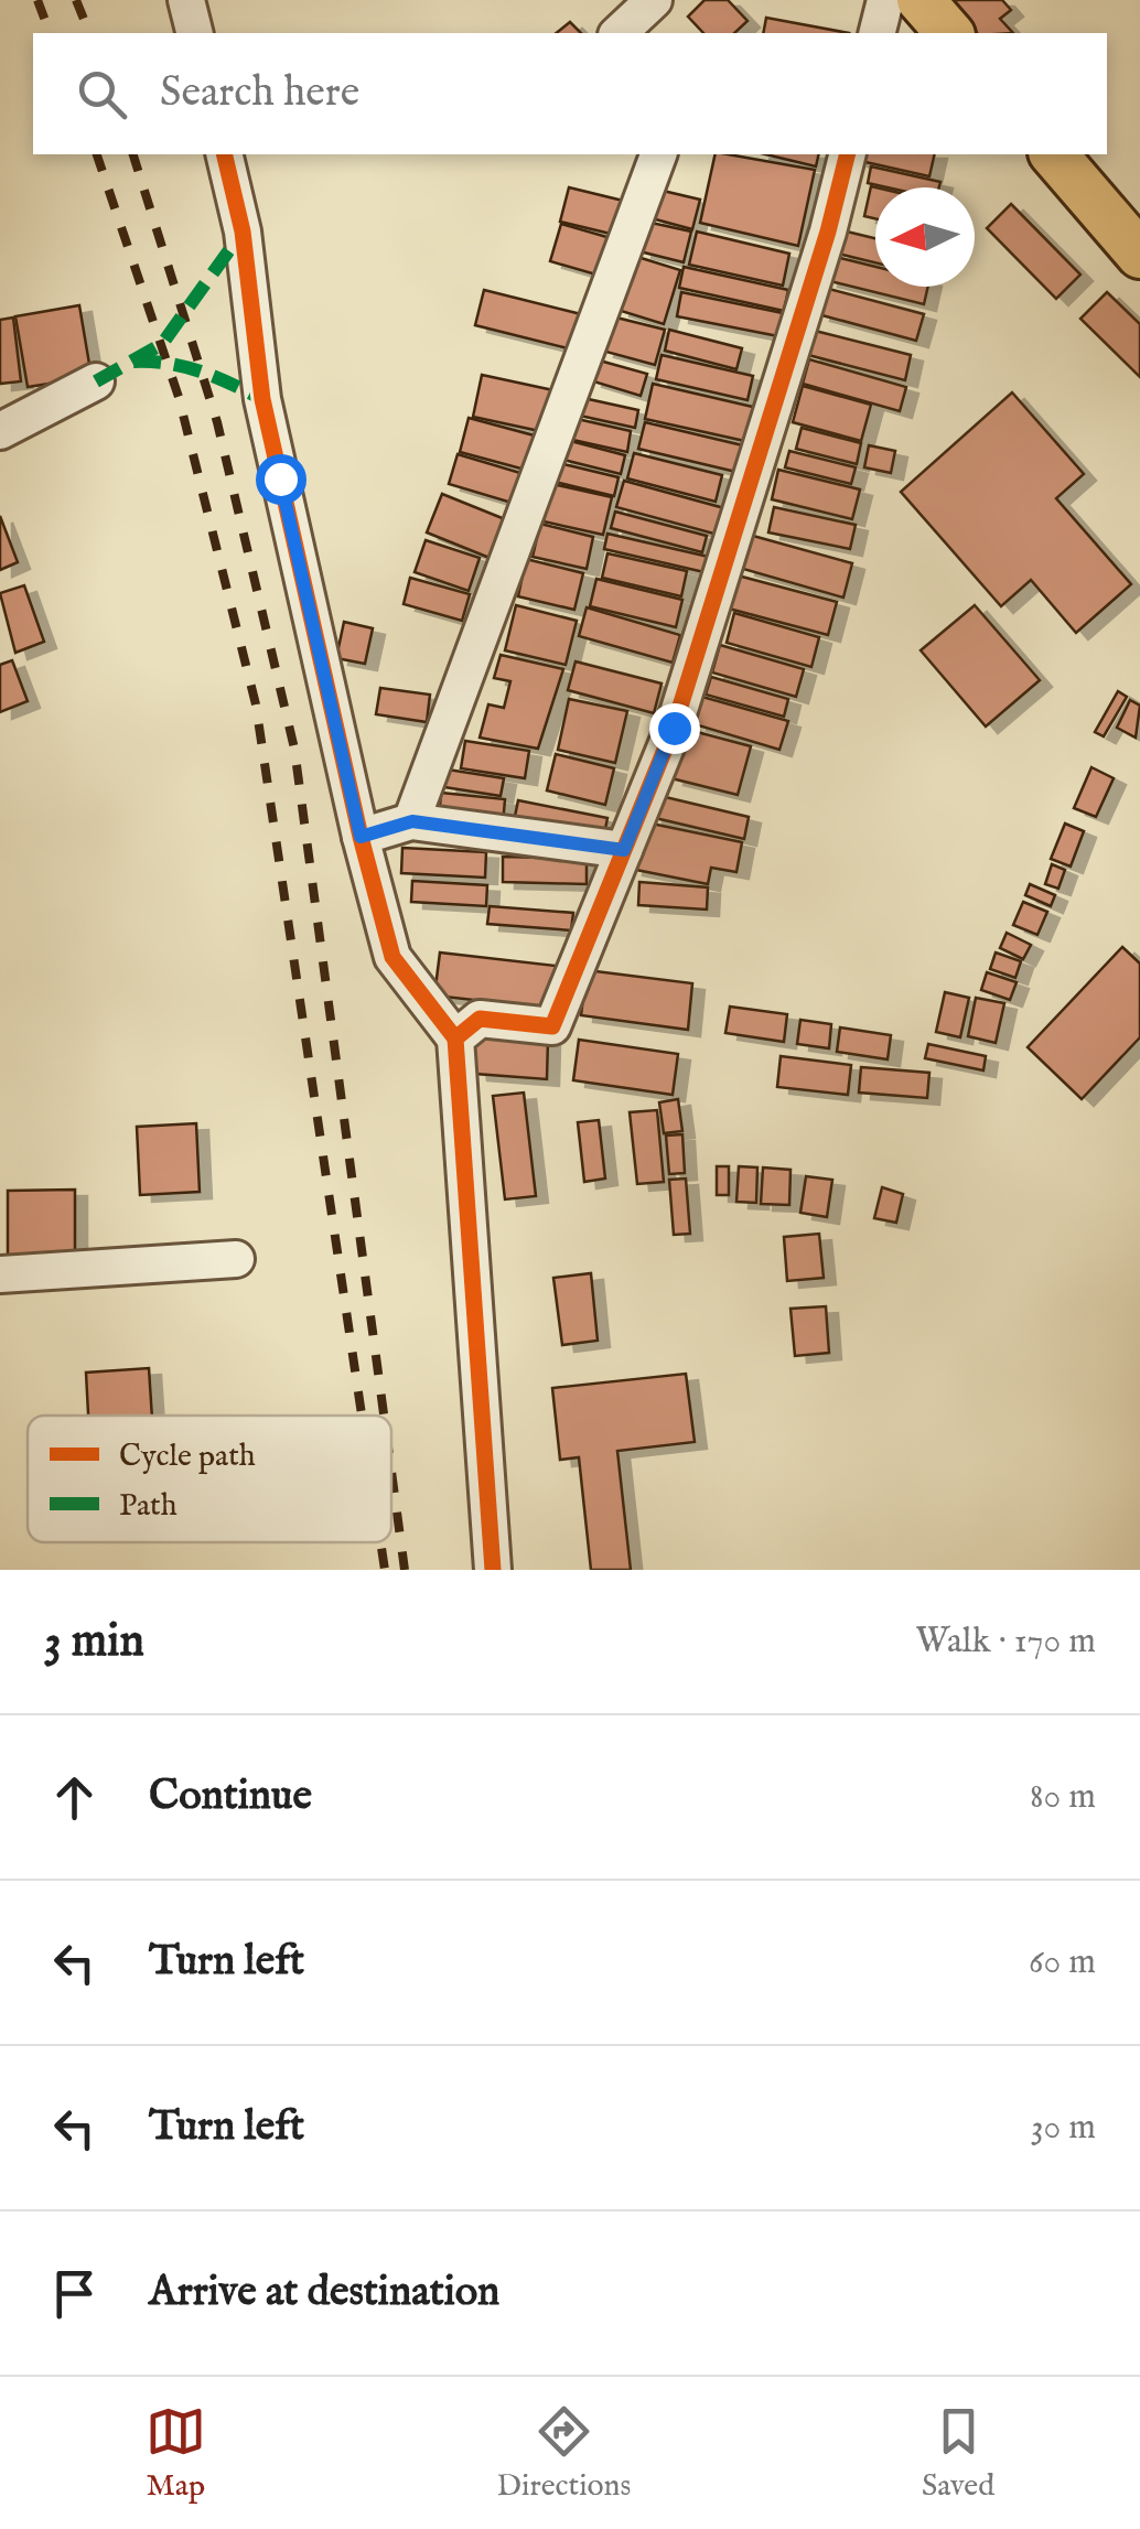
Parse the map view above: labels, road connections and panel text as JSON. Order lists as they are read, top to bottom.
{
  "legend": ["Cycle path", "Path"],
  "north": "left",
  "page": {
    "search": "Search here",
    "heading": ["3 min", "Walk · 170 m"],
    "list": [
      ["Continue", "80 m"],
      ["Turn left", "60 m"],
      ["Turn left", "30 m"],
      "Arrive at destination"
    ],
    "nav": ["Map", "Directions", "Saved"]
  }
}
